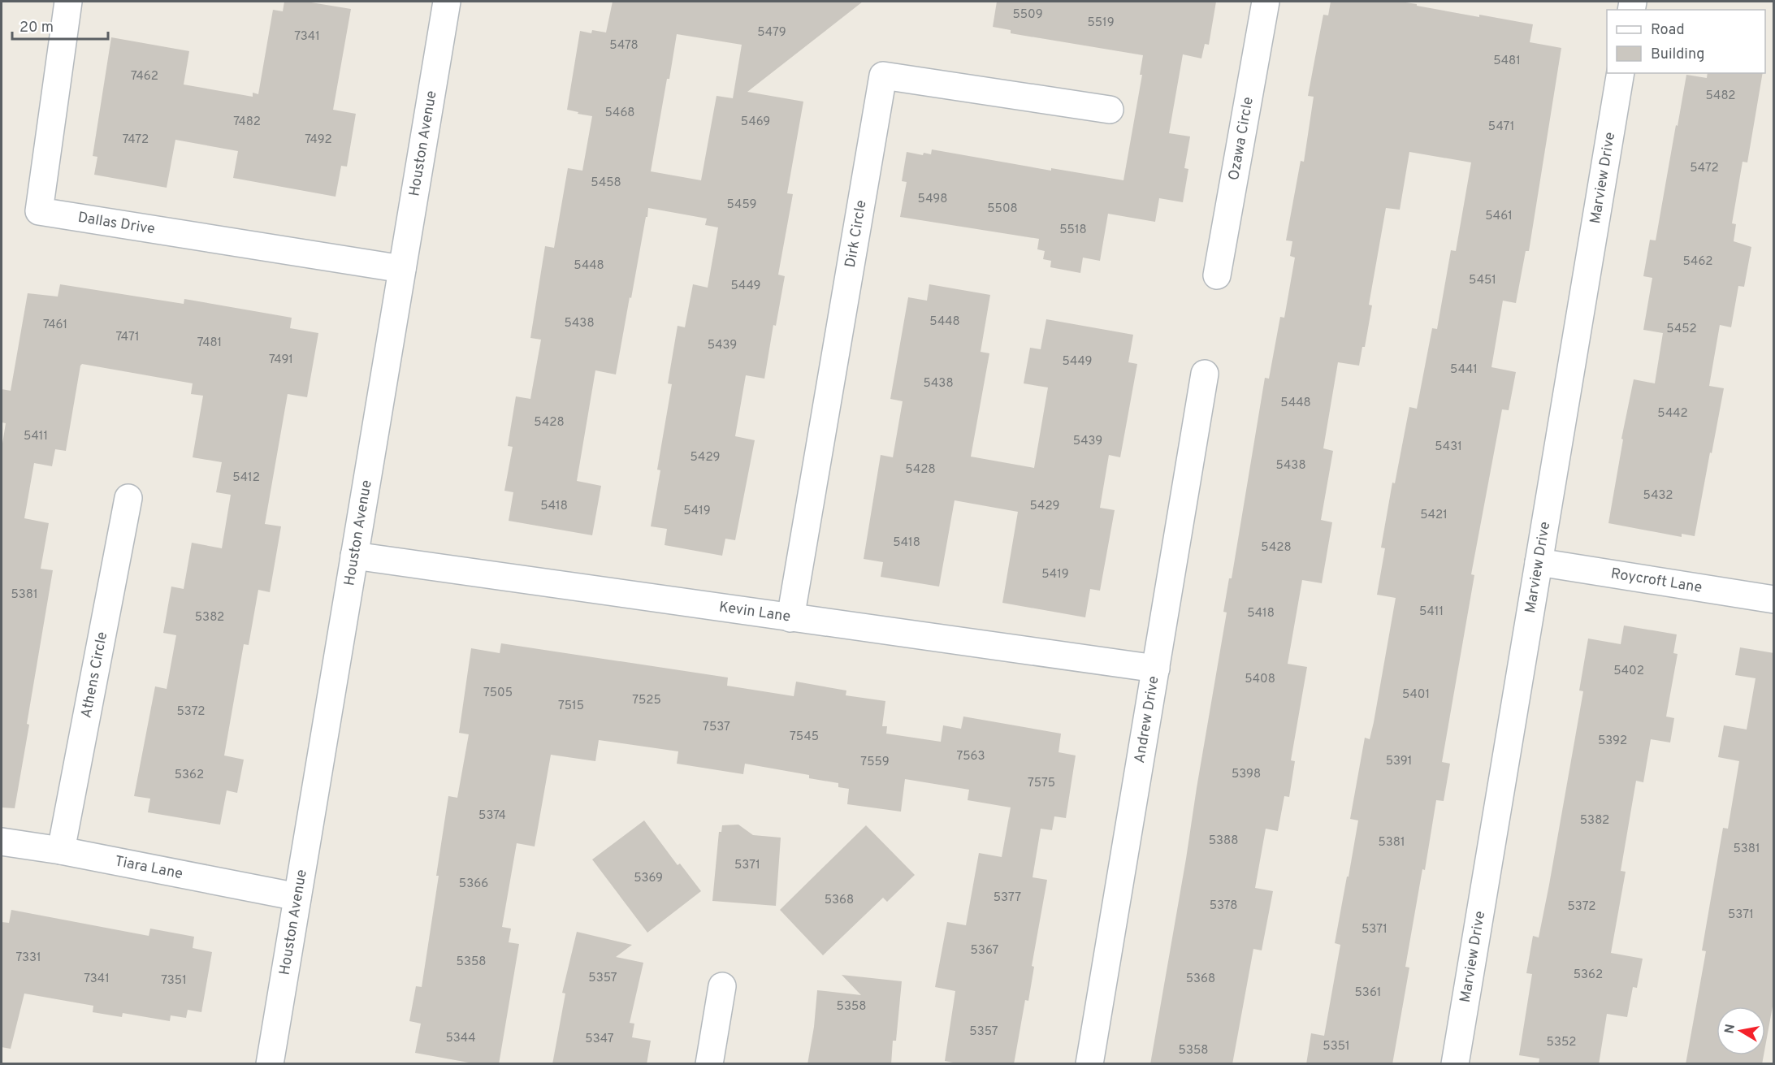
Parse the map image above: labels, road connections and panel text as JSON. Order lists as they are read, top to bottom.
{
  "streets": {
    "street": [
      "Ozawa Circle",
      "Houston Avenue",
      "Marview Drive",
      "Dallas Drive",
      "Dirk Circle",
      "Roycroft Lane",
      "Kevin Lane",
      "Athens Circle",
      "Andrew Drive",
      "Tiara Lane"
    ]
  },
  "crossings": [
    ["Houston Avenue", "Dallas Drive"],
    ["Houston Avenue", "Kevin Lane"],
    ["Houston Avenue", "Tiara Lane"],
    ["Marview Drive", "Roycroft Lane"],
    ["Dirk Circle", "Kevin Lane"],
    ["Kevin Lane", "Andrew Drive"],
    ["Athens Circle", "Tiara Lane"]
  ],
  "house_numbers": [
    "5509",
    "5519",
    "5479",
    "7341",
    "5478",
    "5481",
    "7462",
    "5482",
    "5468",
    "7482",
    "5469",
    "5471",
    "7472",
    "7492",
    "5472",
    "5458",
    "5498",
    "5459",
    "5508",
    "5461",
    "5518",
    "5462",
    "5448",
    "5451",
    "5449",
    "5448",
    "5438",
    "7461",
    "5452",
    "7471",
    "7481",
    "5439",
    "7491",
    "5449",
    "5441",
    "5438",
    "5448",
    "5442",
    "5428",
    "5411",
    "5439",
    "5431",
    "5429",
    "5438",
    "5428",
    "5412",
    "5432",
    "5418",
    "5429",
    "5419",
    "5421",
    "5418",
    "5428",
    "5419",
    "5381",
    "5411",
    "5418",
    "5382",
    "5402",
    "5408",
    "7505",
    "5401",
    "7525",
    "7515",
    "5372",
    "7537",
    "7545",
    "5392",
    "7563",
    "5391",
    "7559",
    "5398",
    "5362",
    "7575",
    "5374",
    "5382",
    "5388",
    "5381",
    "5381",
    "5371",
    "5369",
    "5366",
    "5377",
    "5368",
    "5378",
    "5372",
    "5371",
    "5371",
    "5367",
    "7331",
    "5358",
    "5362",
    "5357",
    "7341",
    "5368",
    "7351",
    "5361",
    "5358",
    "5357",
    "5344",
    "5347",
    "5352",
    "5351",
    "5358"
  ],
  "legend": ["Road", "Building"],
  "scale_bar": "20 m",
  "north": "left"
}
